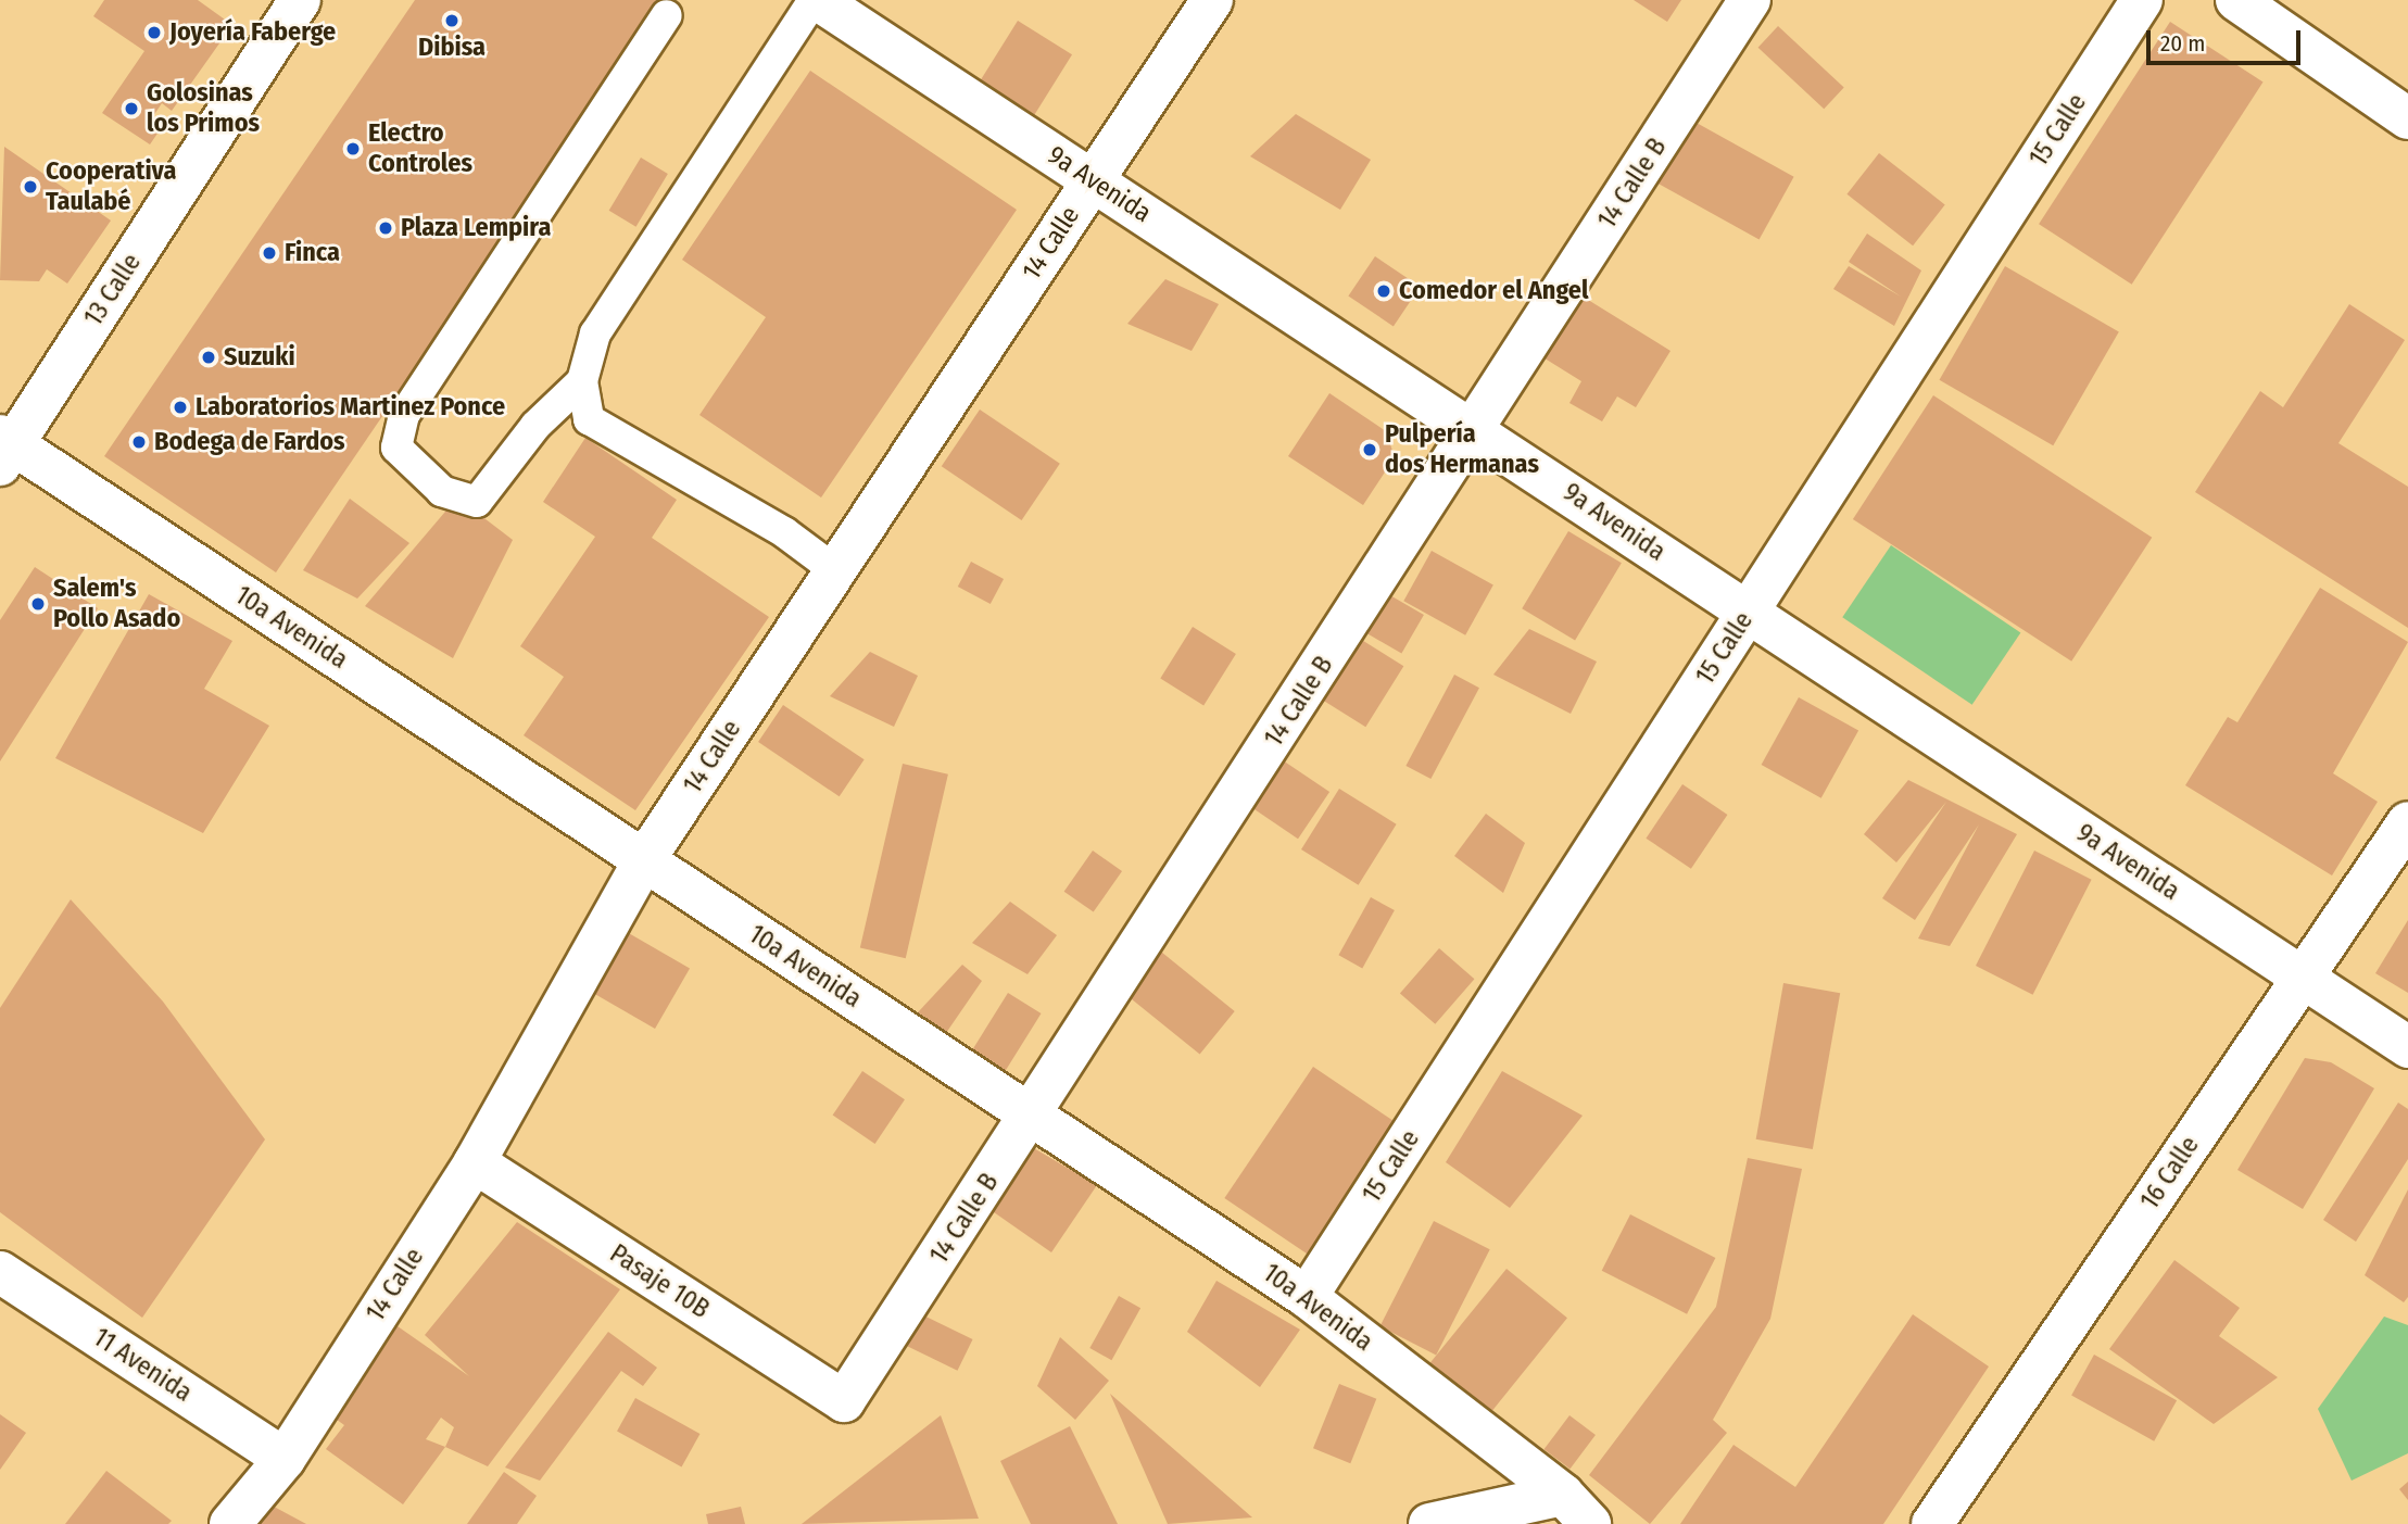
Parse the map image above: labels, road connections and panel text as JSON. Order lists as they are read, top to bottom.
{
  "streets": {
    "street": [
      "15 Calle",
      "14 Calle B",
      "9a Avenida",
      "14 Calle",
      "13 Calle",
      "10a Avenida",
      "16 Calle",
      "Pasaje 10B",
      "11 Avenida"
    ]
  },
  "crossings": [
    ["15 Calle", "9a Avenida"],
    ["15 Calle", "10a Avenida"],
    ["14 Calle B", "9a Avenida"],
    ["14 Calle B", "10a Avenida"],
    ["14 Calle B", "Pasaje 10B"],
    ["9a Avenida", "14 Calle"],
    ["9a Avenida", "16 Calle"],
    ["14 Calle", "10a Avenida"],
    ["14 Calle", "Pasaje 10B"],
    ["14 Calle", "11 Avenida"],
    ["13 Calle", "10a Avenida"]
  ],
  "places": [
    "Dibisa",
    "Joyería Faberge",
    "Golosinas los Primos",
    "Electro Controles",
    "Cooperativa Taulabé",
    "Plaza Lempira",
    "Finca",
    "Comedor el Angel",
    "Suzuki",
    "Laboratorios Martinez Ponce",
    "Bodega de Fardos",
    "Pulpería dos Hermanas",
    "Salem's Pollo Asado"
  ],
  "scale_bar": "20 m"
}
